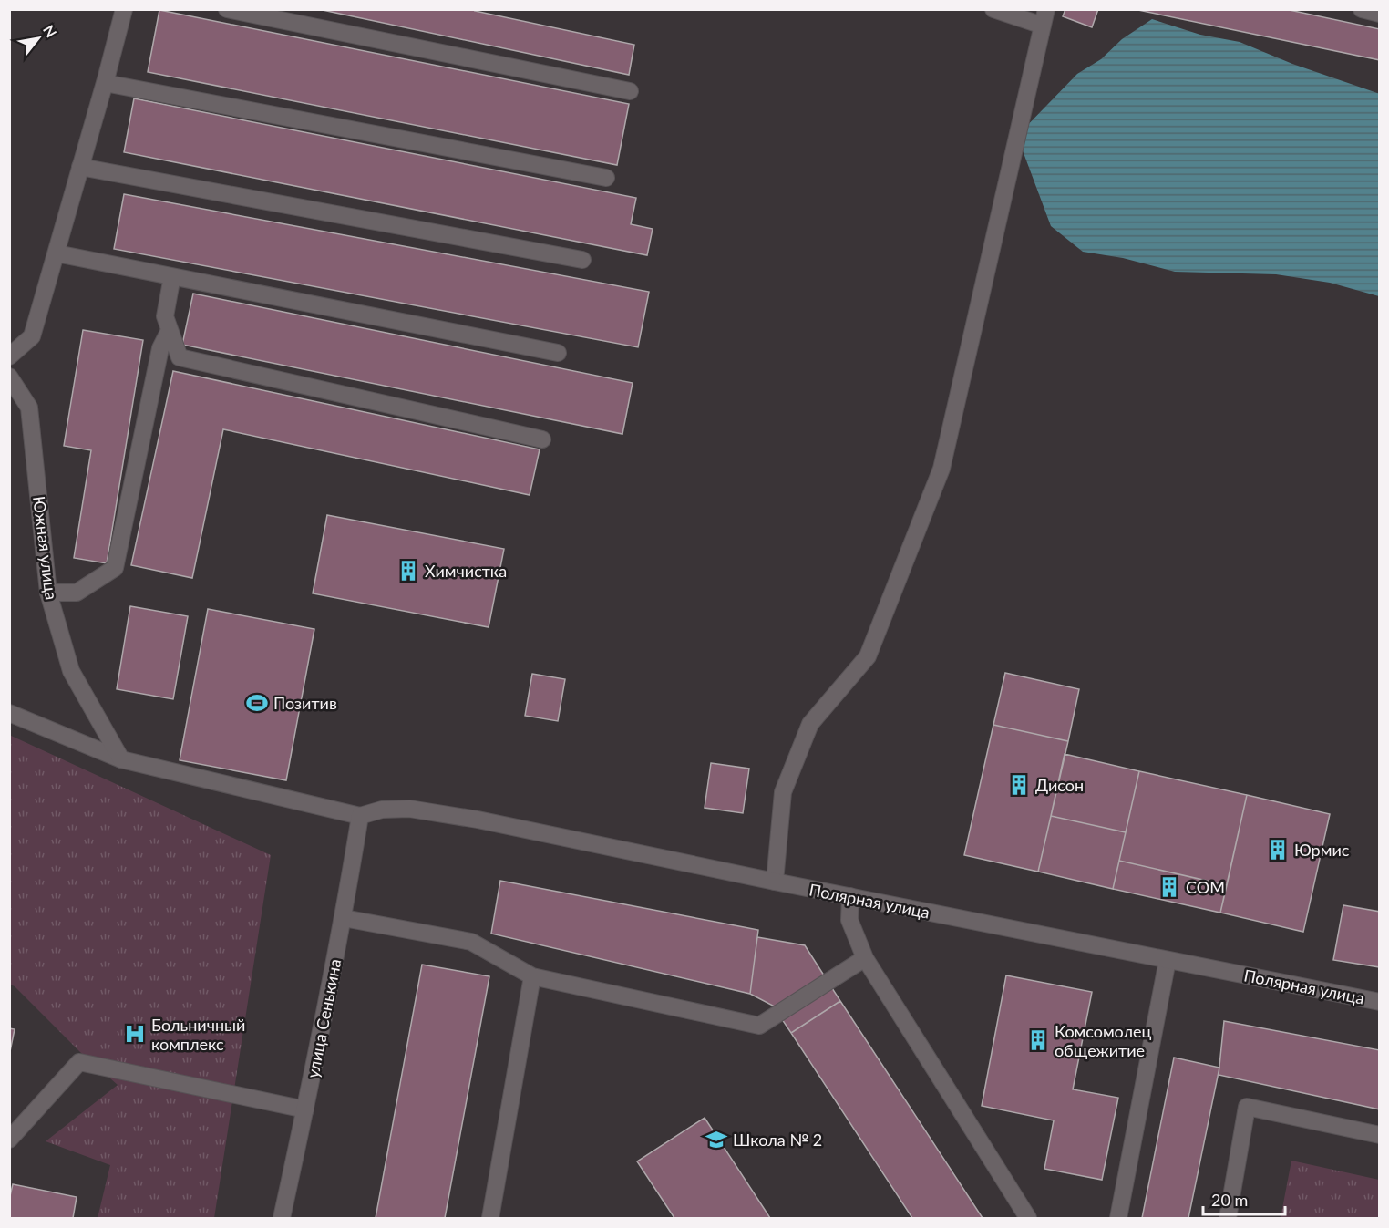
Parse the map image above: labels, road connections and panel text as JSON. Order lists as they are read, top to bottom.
{
  "streets": {
    "street": ["Южная улица", "Полярная улица", "улица Сенькина"]
  },
  "crossings": [
    ["Полярная улица", "улица Сенькина"]
  ],
  "places": {
    "building": [
      "Химчистка",
      "Дисон",
      "Юрмис",
      "СОМ",
      "Комсомолец общежитие"
    ],
    "sports": ["Позитив"],
    "hospital": ["Больничный комплекс"],
    "school or university": ["Школа № 2"]
  },
  "scale_bar": "20 m",
  "north": "top right"
}
